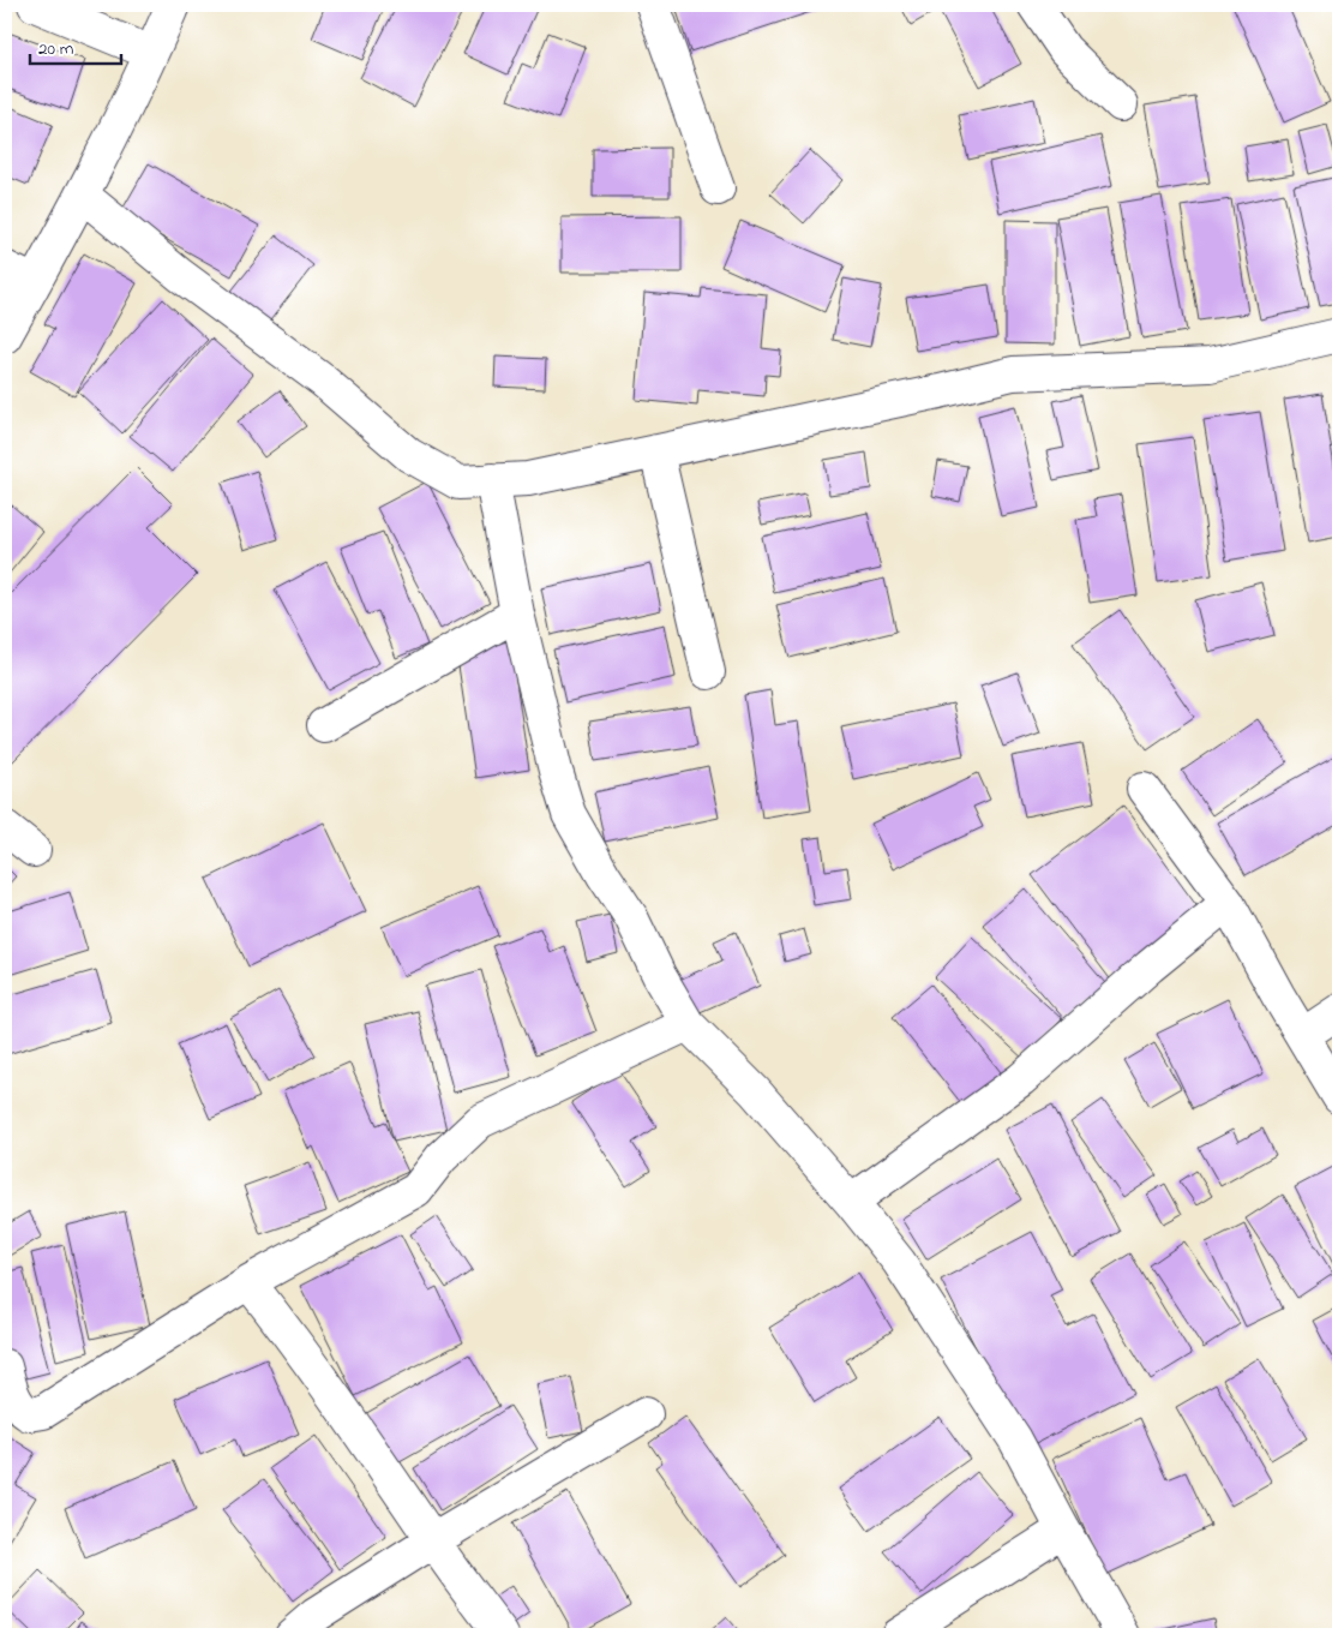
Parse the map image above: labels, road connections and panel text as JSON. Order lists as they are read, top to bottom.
{
  "scale_bar": "20 m"
}
